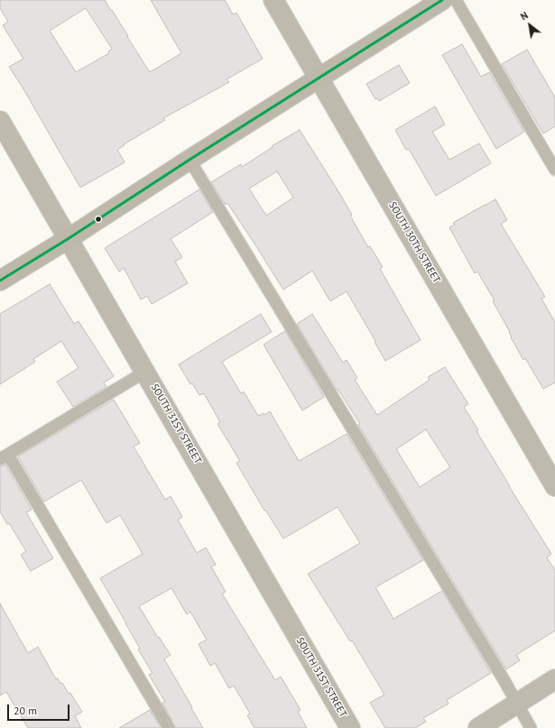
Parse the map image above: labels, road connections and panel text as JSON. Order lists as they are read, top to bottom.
{
  "streets": {
    "street": ["SOUTH 30TH STREET", "SOUTH 31ST STREET"]
  },
  "scale_bar": "20 m",
  "north": "top left"
}
